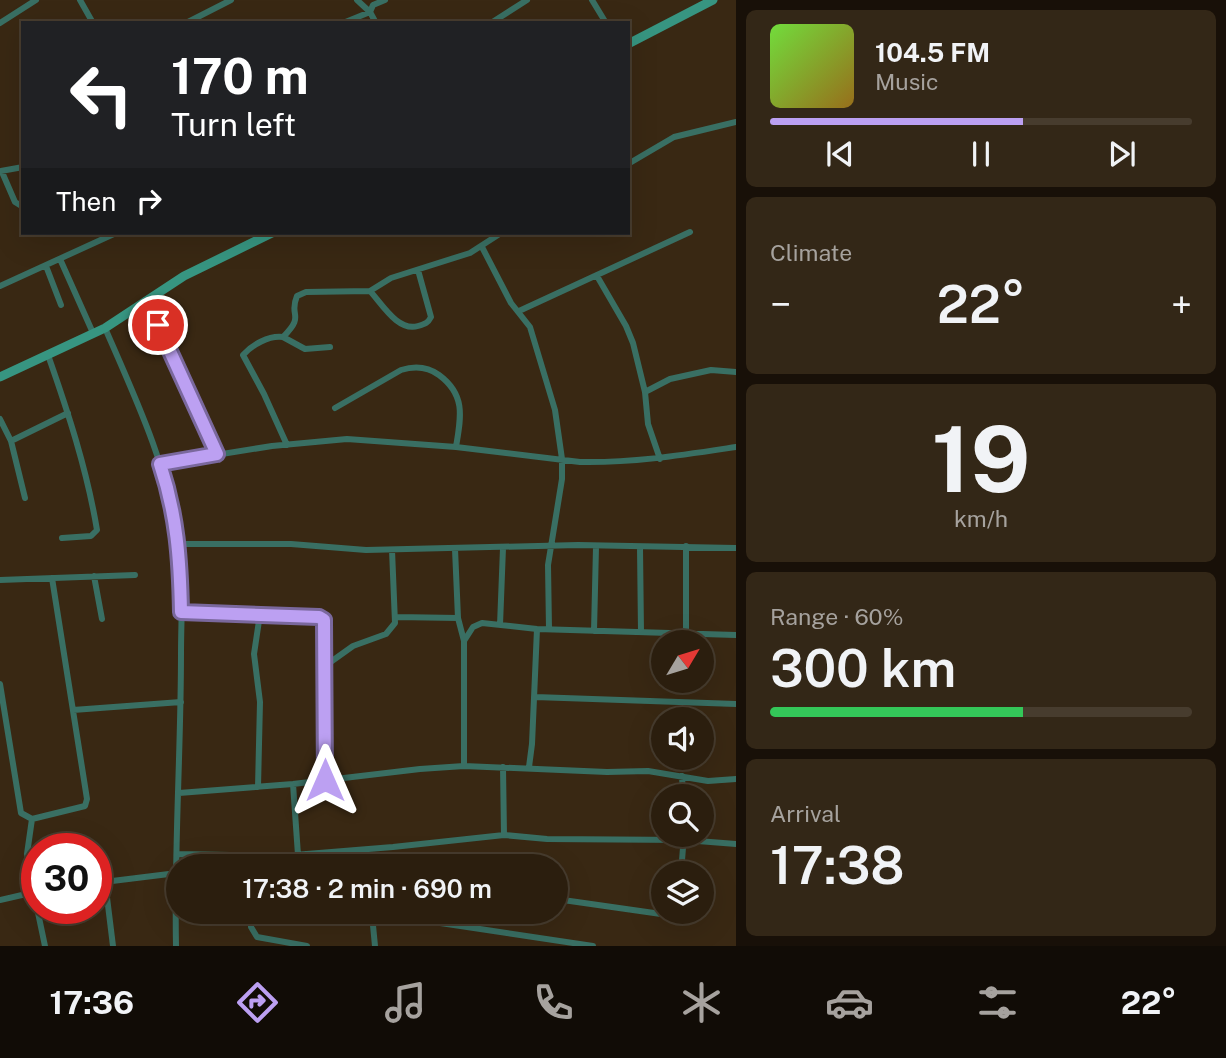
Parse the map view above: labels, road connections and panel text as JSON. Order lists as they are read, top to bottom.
{
  "north": "top right",
  "page": {
    "turn": ["170 m", "Turn left"],
    "song": ["104.5 FM", "Music"],
    "then": "Then",
    "tile": [
      "Climate",
      ["19", "km/h"],
      ["Range · 60%", "300 km"],
      ["Arrival", "17:38"]
    ],
    "heat": ["−", "22°", "+"],
    "limit": "30",
    "trip": "17:38 · 2 min · 690 m",
    "tabs": ["17:36", "22°"]
  }
}
